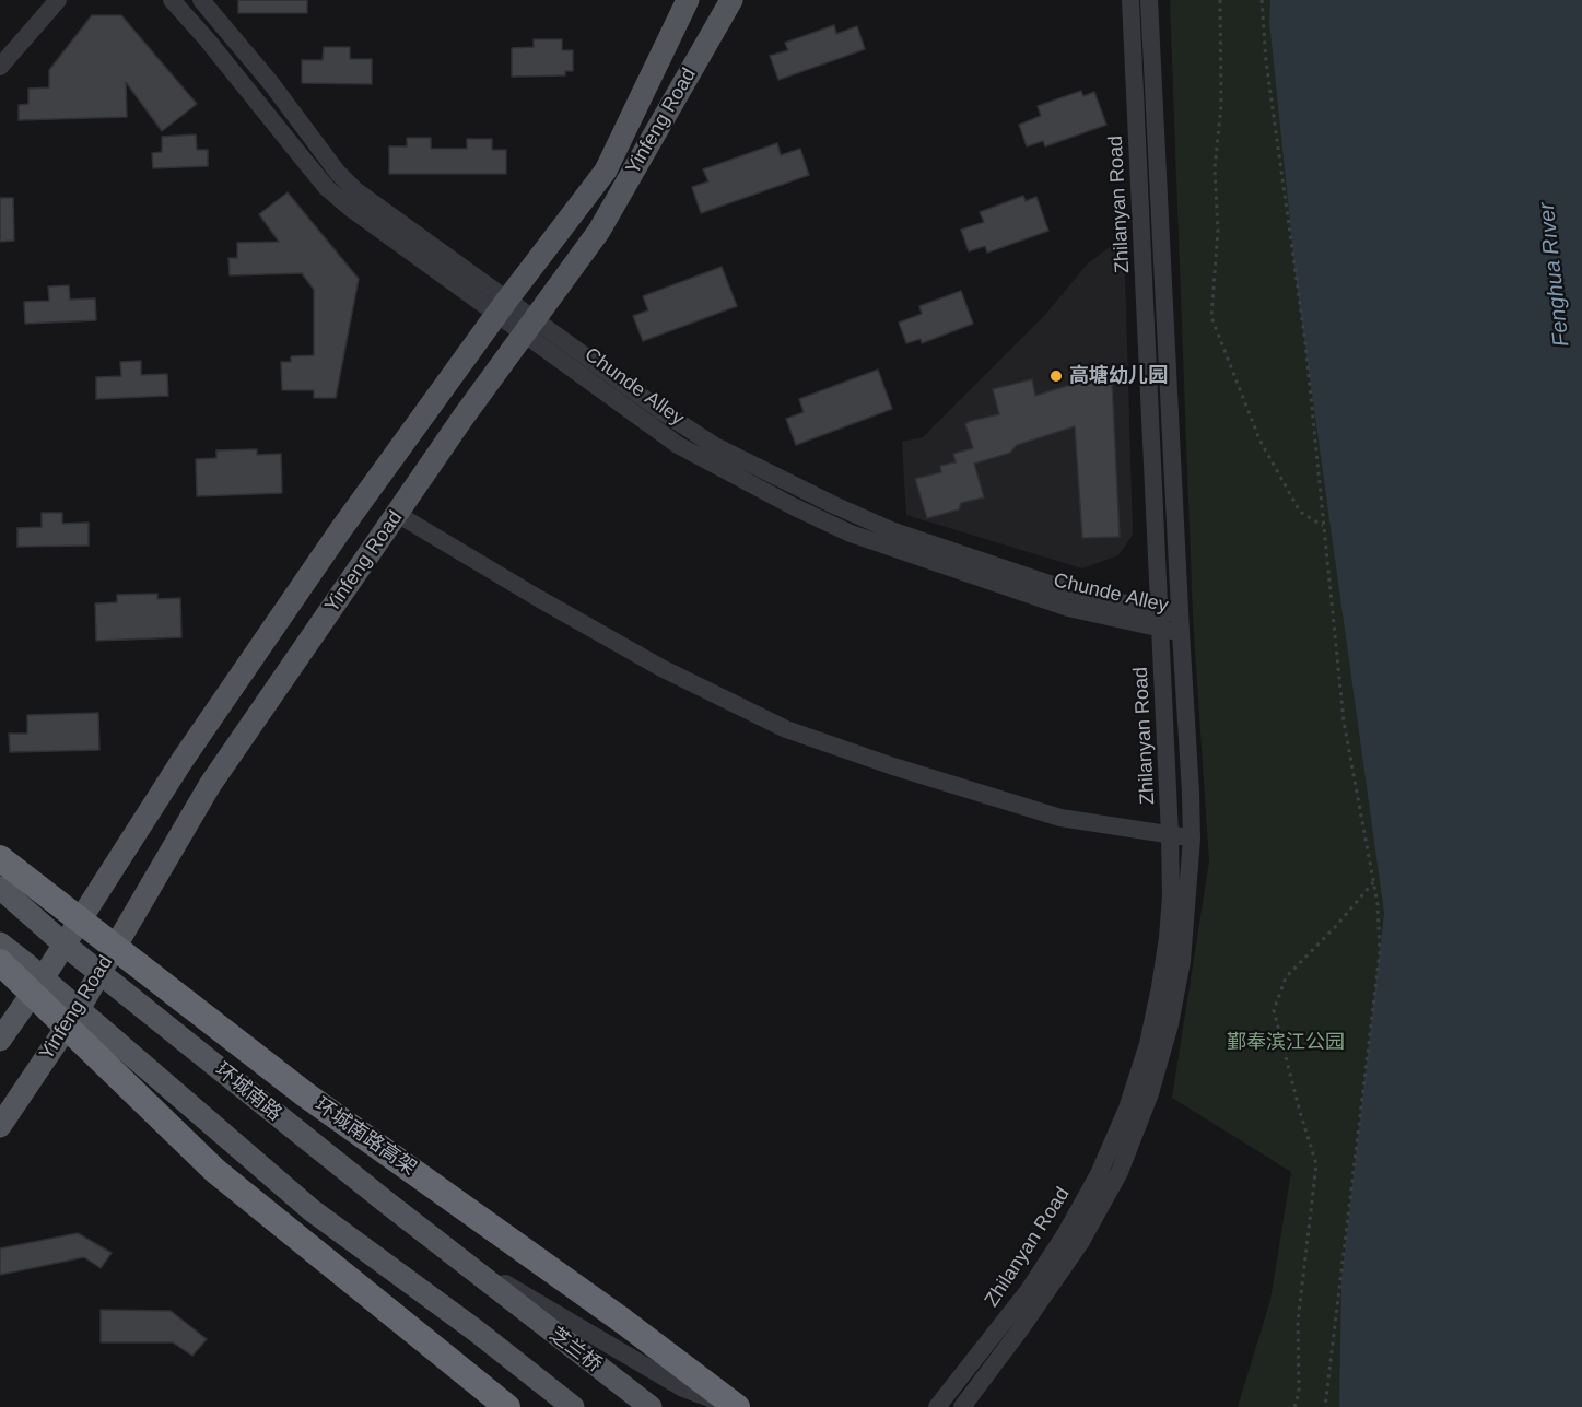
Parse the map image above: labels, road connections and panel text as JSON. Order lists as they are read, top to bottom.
{
  "streets": {
    "highway": ["环城南路高架"],
    "main road": ["Yinfeng Road", "环城南路", "芝兰桥"],
    "street": ["Zhilanyan Road", "Chunde Alley"]
  },
  "crossings": [
    ["Yinfeng Road", "Chunde Alley"],
    ["Yinfeng Road", "环城南路"],
    ["Zhilanyan Road", "Chunde Alley"],
    ["环城南路", "芝兰桥"]
  ],
  "water": ["Fenghua Rıver"],
  "parks": ["鄞奉滨江公园"],
  "places": ["高塘幼儿园"]
}
